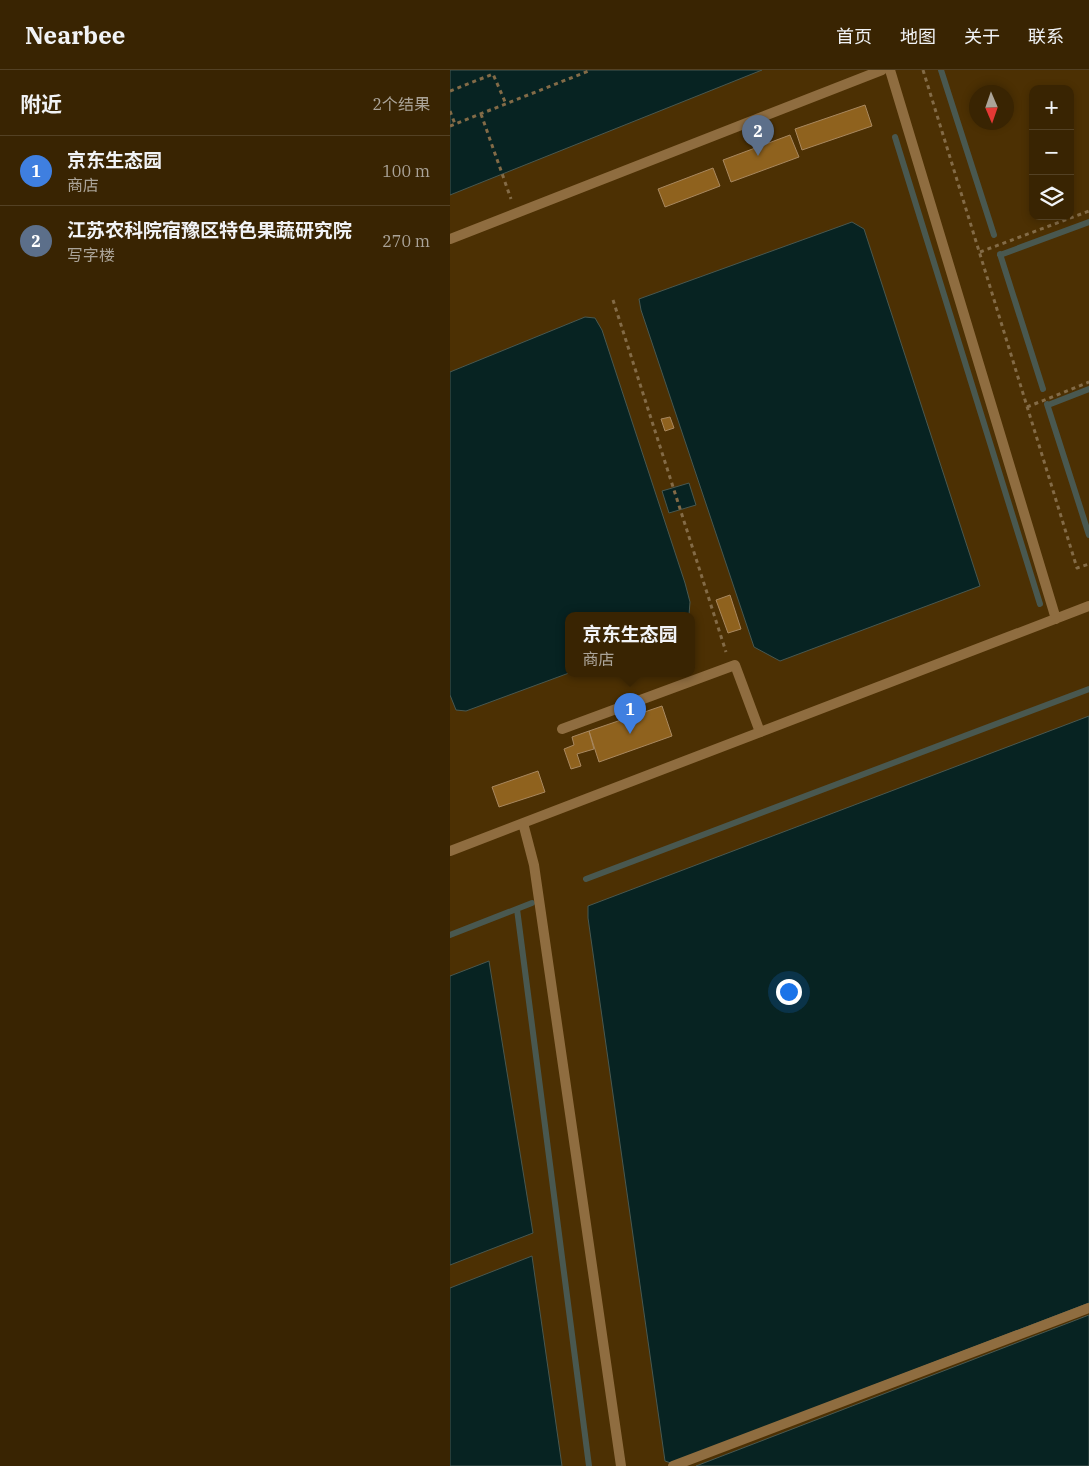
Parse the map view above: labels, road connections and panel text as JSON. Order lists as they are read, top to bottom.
{
  "north": "bottom",
  "page": {
    "header": "Nearbee",
    "nav": [
      "首页",
      "地图",
      "关于",
      "联系"
    ],
    "heading": ["附近", "2个结果"],
    "map_buttons": ["+", "−"],
    "pins": ["2", "1"],
    "list": [
      {
        "mark": "1",
        "name": "京东生态园",
        "note": "商店",
        "value": "100 m"
      },
      {
        "mark": "2",
        "name": "江苏农科院宿豫区特色果蔬研究院",
        "note": "写字楼",
        "value": "270 m"
      }
    ],
    "popup": ["京东生态园", "商店"]
  }
}
